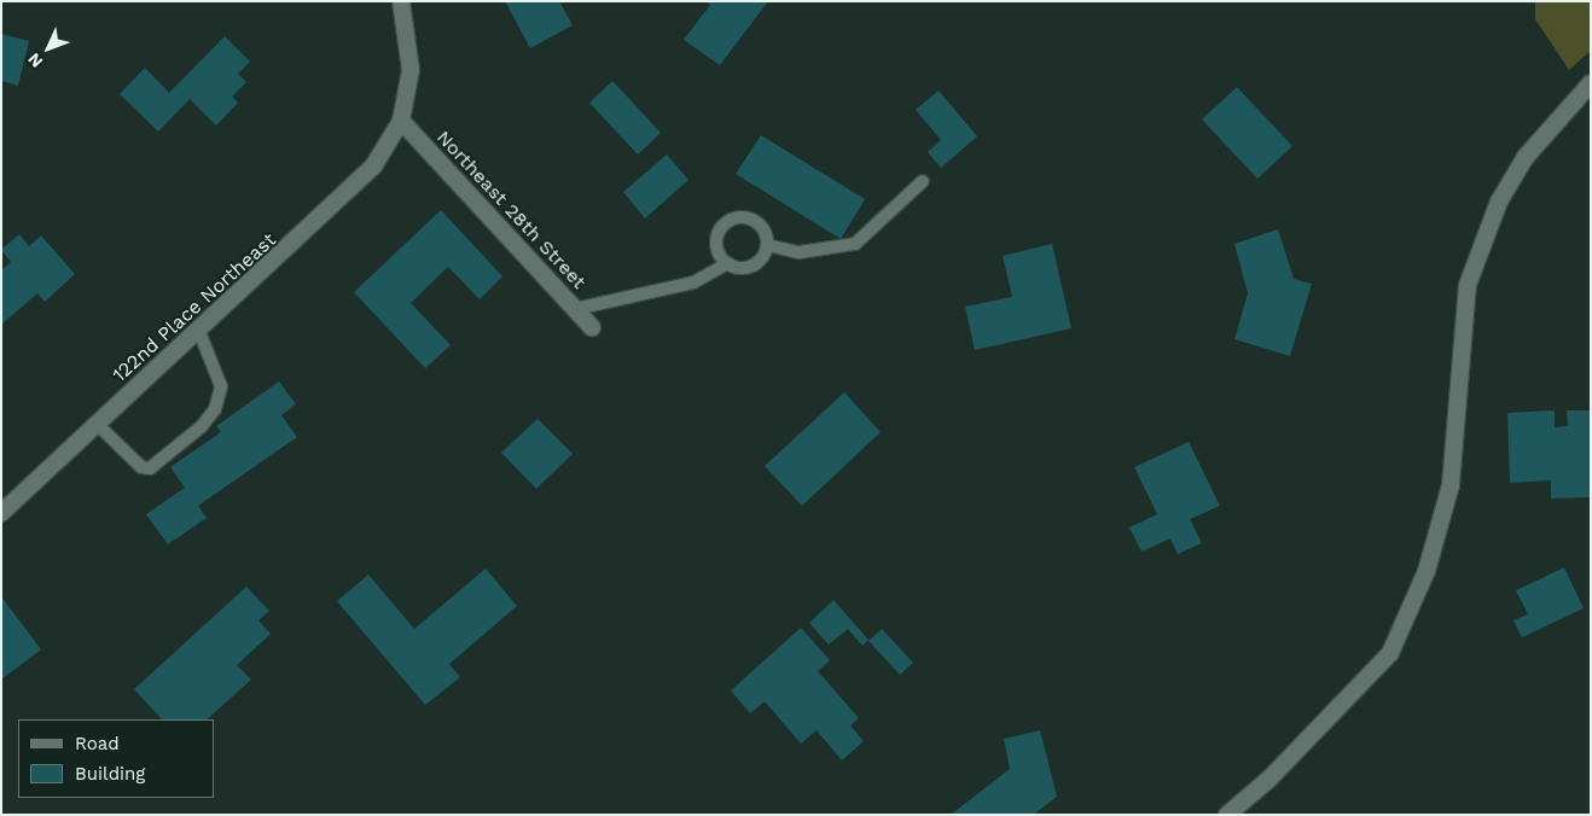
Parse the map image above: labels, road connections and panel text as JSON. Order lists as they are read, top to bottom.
{
  "streets": {
    "street": ["Northeast 28th Street", "122nd Place Northeast"]
  },
  "crossings": [
    ["Northeast 28th Street", "122nd Place Northeast"]
  ],
  "legend": ["Road", "Building"],
  "north": "bottom left"
}
